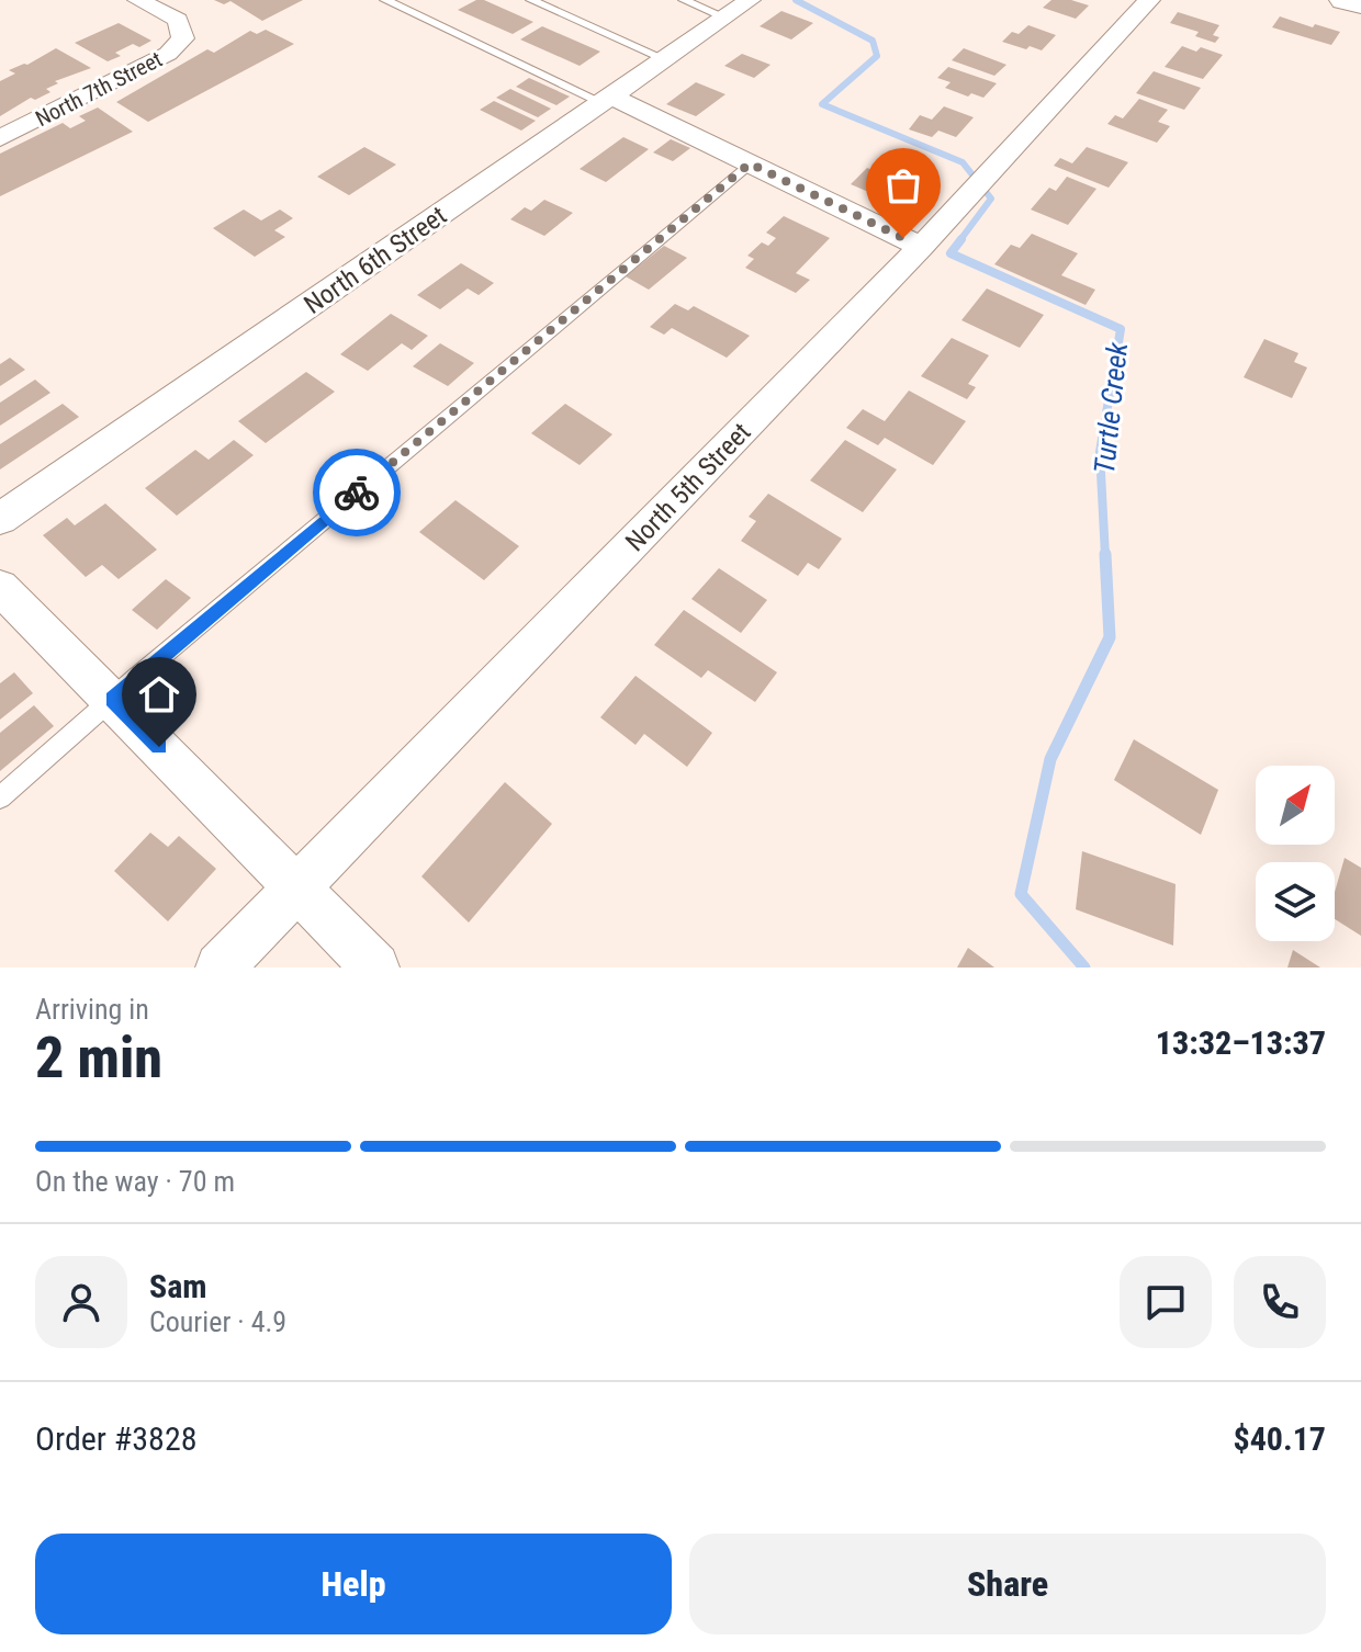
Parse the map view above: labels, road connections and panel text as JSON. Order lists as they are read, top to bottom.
{
  "streets": {
    "street": ["North 7th Street", "North 6th Street", "North 5th Street"]
  },
  "water": ["Turtle Creek"],
  "north": "top right",
  "page": {
    "heading": ["2 min", "Arriving in", "13:32–13:37"],
    "panel": [
      "Sam",
      "Courier · 4.9",
      "Order #3828",
      "$40.17"
    ],
    "bar": "On the way · 70 m",
    "buttons": ["Help", "Share"]
  }
}
